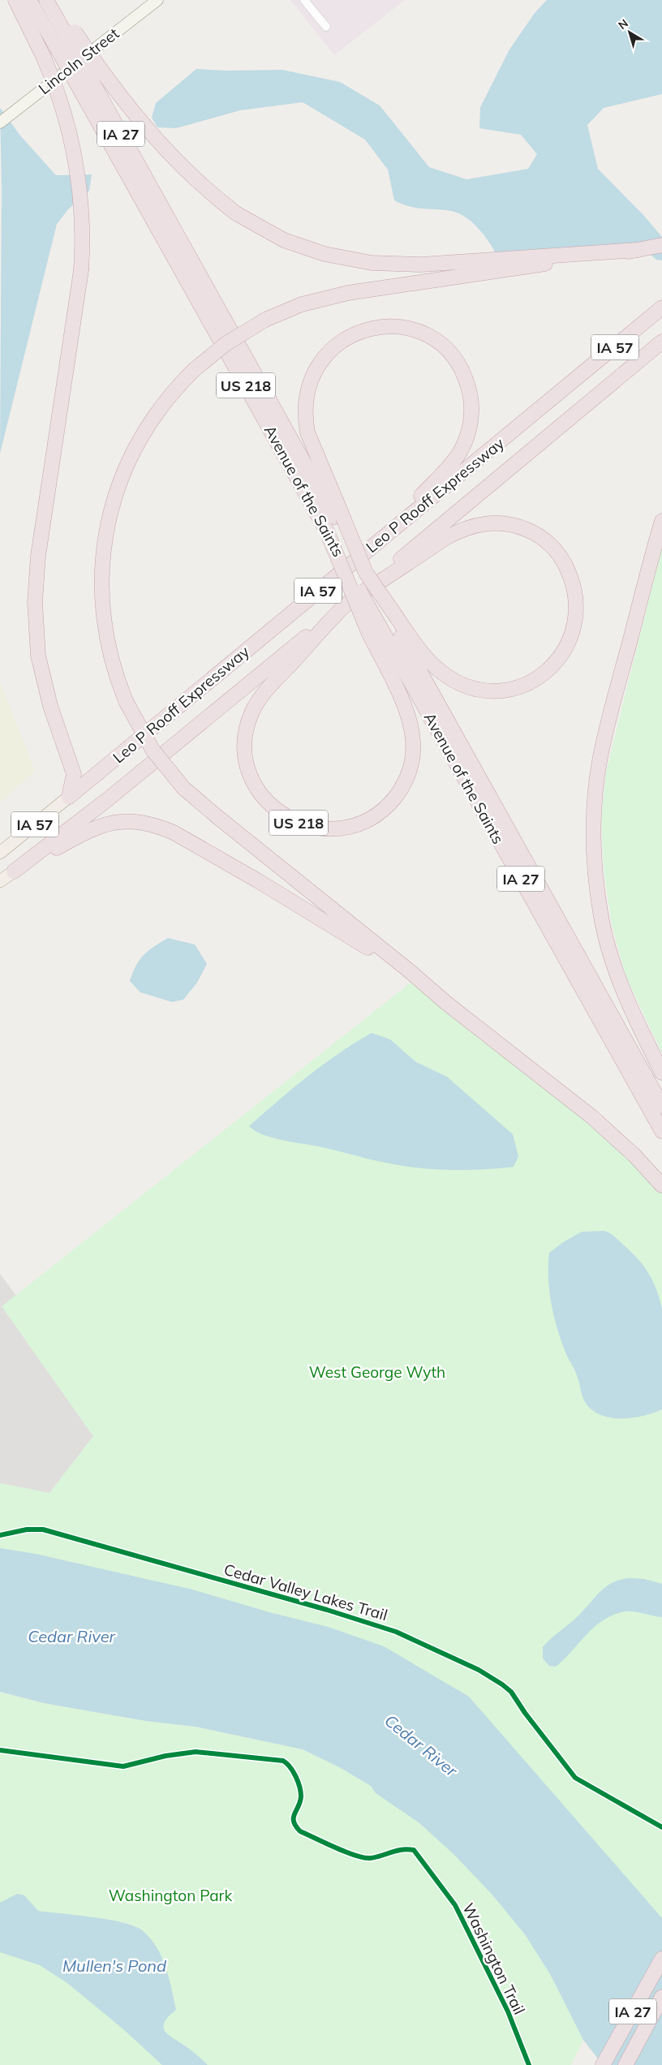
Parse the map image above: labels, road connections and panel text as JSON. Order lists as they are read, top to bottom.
{
  "streets": {
    "highway": [
      "IA 27",
      "IA 57",
      "US 218",
      "Avenue of the Saints",
      "Leo P Rooff Expressway"
    ],
    "main road": ["Lincoln Street"],
    "cycle path": ["Cedar Valley Lakes Trail", "Washington Trail"]
  },
  "crossings": [
    ["US 218", "Avenue of the Saints"],
    ["US 218", "Leo P Rooff Expressway"]
  ],
  "water": ["Cedar River", "Mullen's Pond"],
  "parks": ["West George Wyth", "Washington Park"],
  "north": "top left"
}
